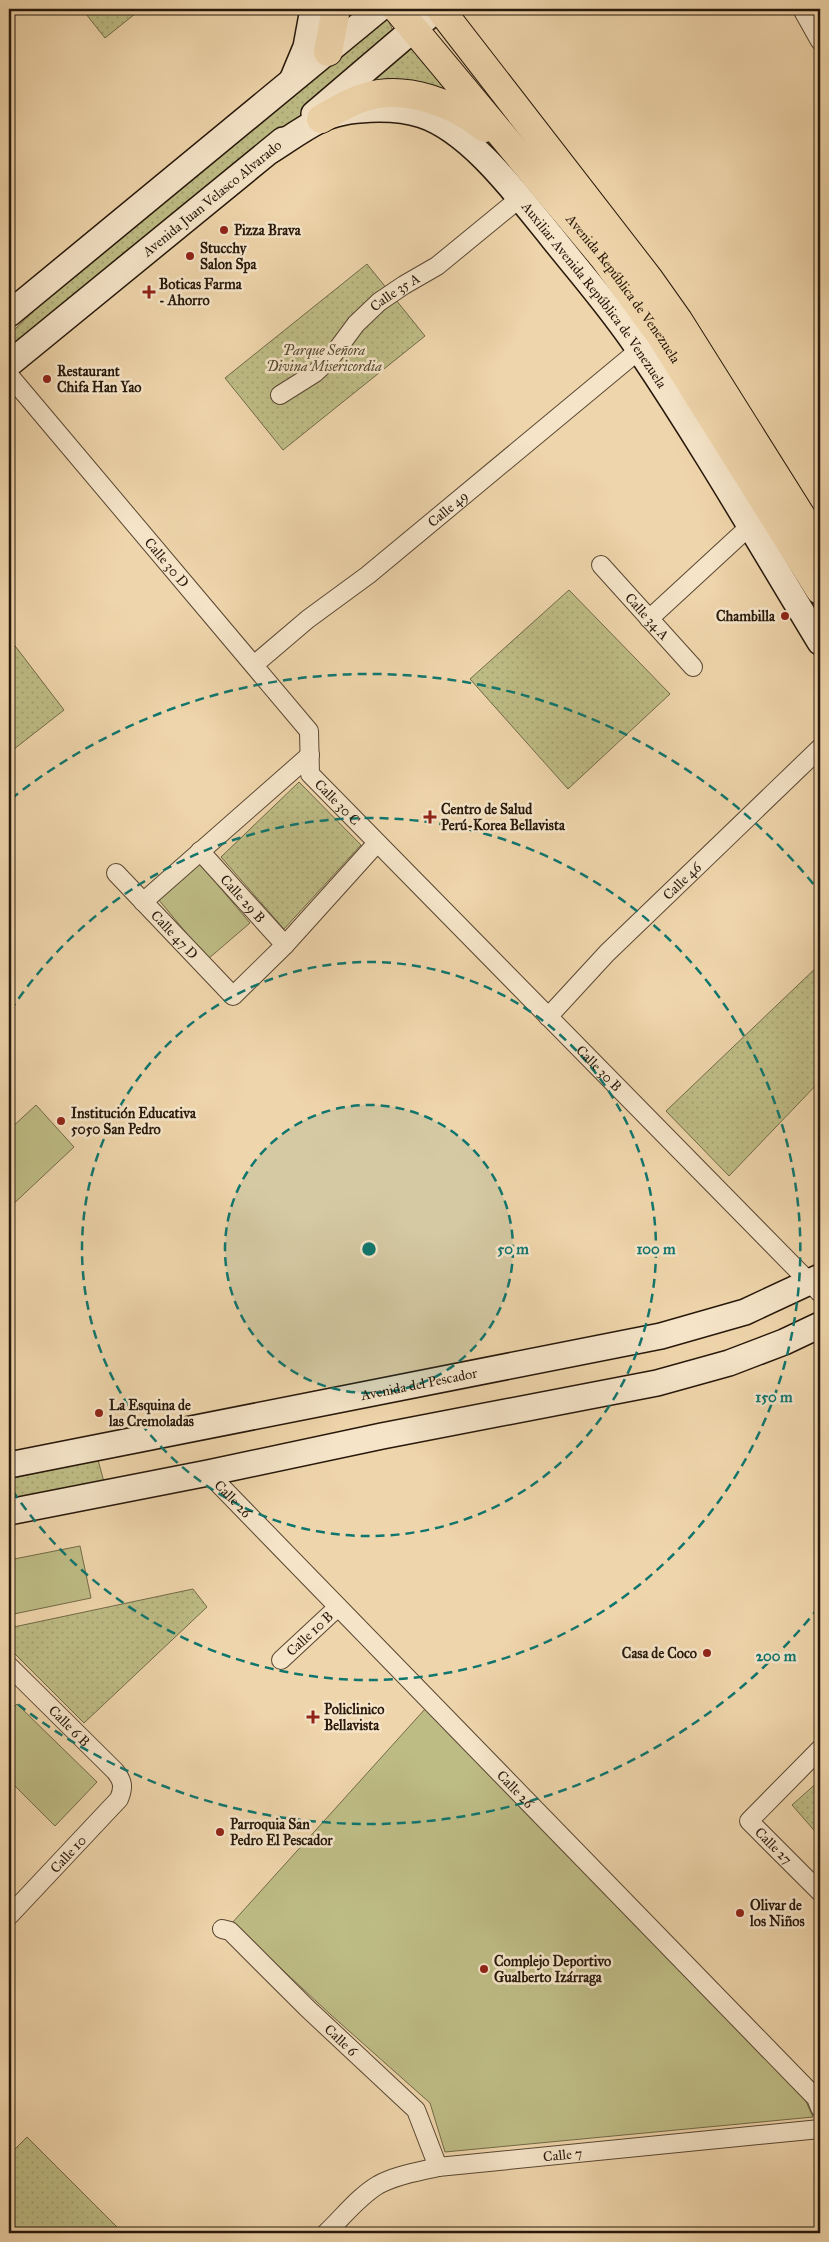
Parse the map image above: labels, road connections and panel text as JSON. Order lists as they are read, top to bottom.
{
  "streets": {
    "main road": [
      "Avenida Juan Velasco Alvarado",
      "Avenida República de Venezuela",
      "Auxiliar Avenida República de Venezuela",
      "Avenida del Pescador"
    ],
    "street": [
      "Calle 35 A",
      "Calle 49",
      "Calle 30 D",
      "Calle 34 A",
      "Calle 30 C",
      "Calle 46",
      "Calle 29 B",
      "Calle 47 D",
      "Calle 30 B",
      "Calle 26",
      "Calle 10 B",
      "Calle 6 B",
      "Calle 27",
      "Calle 10",
      "Calle 6",
      "Calle 7"
    ]
  },
  "crossings": [
    ["Avenida Juan Velasco Alvarado", "Avenida República de Venezuela"],
    ["Avenida Juan Velasco Alvarado", "Auxiliar Avenida República de Venezuela"],
    ["Calle 35 A", "Auxiliar Avenida República de Venezuela"],
    ["Auxiliar Avenida República de Venezuela", "Calle 49"],
    ["Calle 49", "Calle 30 D"],
    ["Calle 30 D", "Calle 30 C"],
    ["Calle 30 C", "Calle 30 B"],
    ["Calle 46", "Calle 30 B"],
    ["Calle 29 B", "Calle 47 D"],
    ["Calle 30 B", "Avenida del Pescador"],
    ["Calle 26", "Calle 10 B"],
    ["Calle 6 B", "Calle 10"],
    ["Calle 6", "Calle 7"]
  ],
  "parks": ["Parque Señora Divina Misericordia"],
  "places": {
    "other": [
      "Pizza Brava",
      "Stucchy Salon Spa",
      "Restaurant Chifa Han Yao",
      "Chambilla",
      "Institución Educativa 5050 San Pedro",
      "La Esquina de las Cremoladas",
      "Casa de Coco",
      "Parroquia San Pedro El Pescador",
      "Olivar de los Niños",
      "Complejo Deportivo Gualberto Izárraga"
    ],
    "health": ["Boticas Farma - Ahorro", "Centro de Salud Perú-Korea Bellavista", "Policlinico Bellavista"]
  },
  "rings": [
    "50 m",
    "100 m",
    "150 m",
    "200 m"
  ]
}
